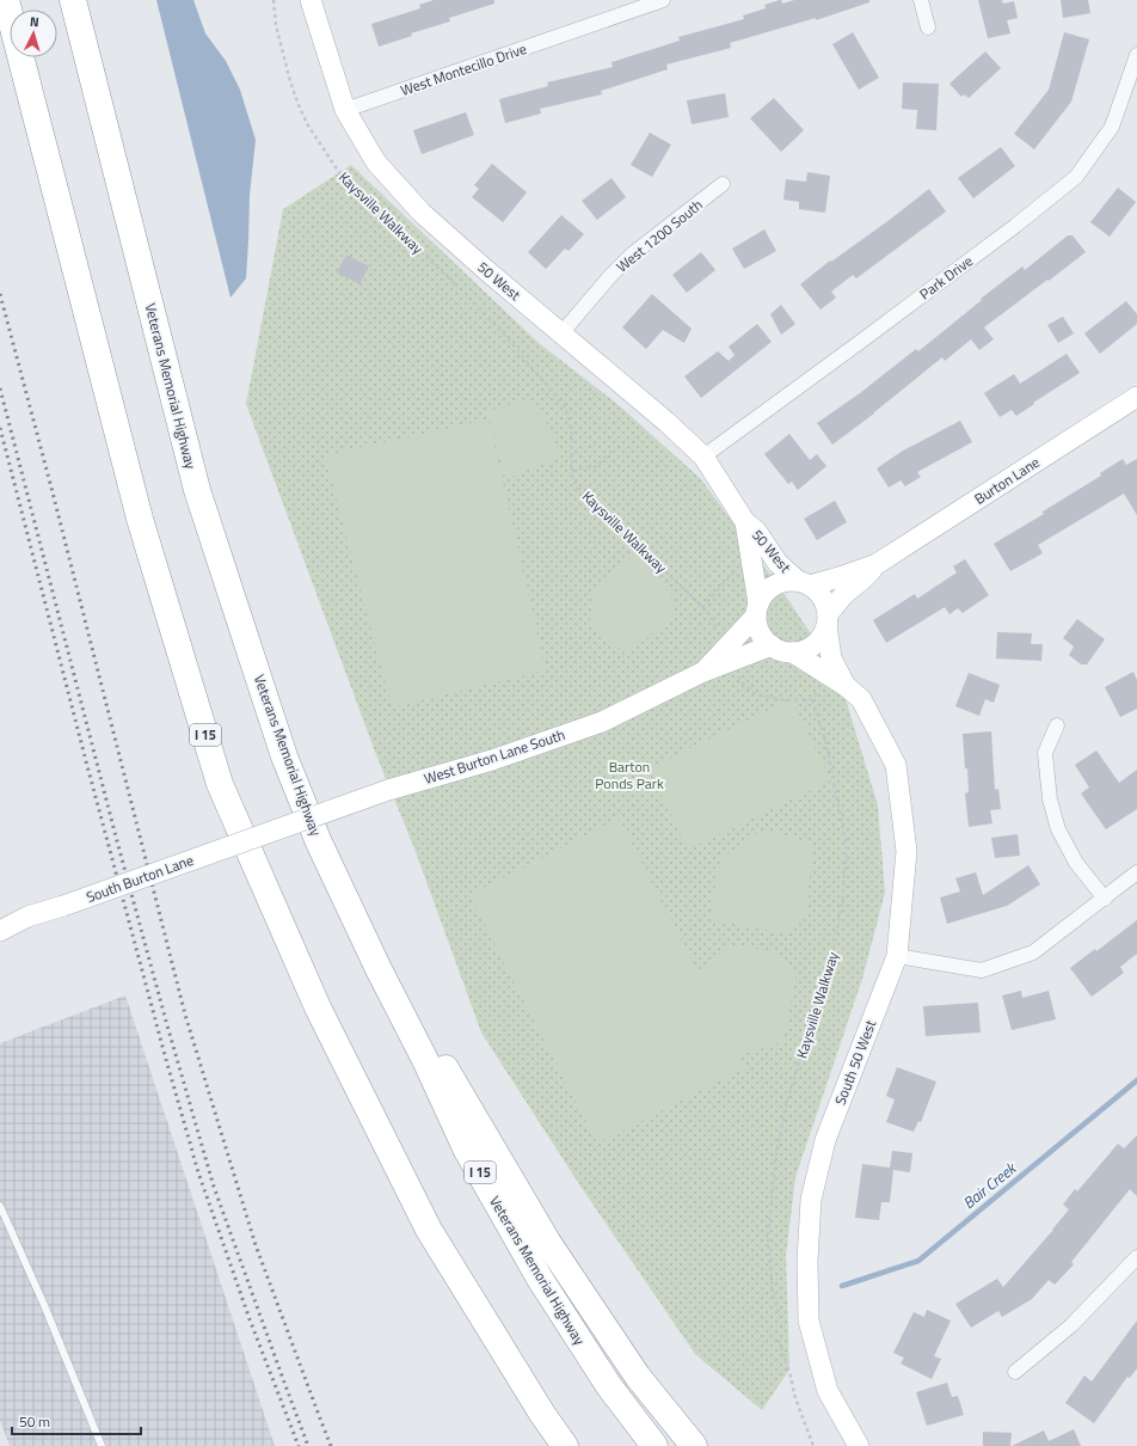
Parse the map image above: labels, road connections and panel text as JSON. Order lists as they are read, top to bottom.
{
  "streets": {
    "highway": ["Veterans Memorial Highway", "I 15"],
    "street": [
      "West Montecillo Drive",
      "West 1200 South",
      "Park Drive",
      "50 West",
      "Burton Lane",
      "West Burton Lane South",
      "South Burton Lane",
      "South 50 West"
    ],
    "path": ["Kaysville Walkway"]
  },
  "crossings": [
    ["West Montecillo Drive", "50 West"],
    ["West 1200 South", "50 West"],
    ["Park Drive", "50 West"],
    ["50 West", "Burton Lane"],
    ["50 West", "West Burton Lane South"],
    ["50 West", "South 50 West"],
    ["Burton Lane", "West Burton Lane South"],
    ["Burton Lane", "South 50 West"],
    ["West Burton Lane South", "South Burton Lane"],
    ["West Burton Lane South", "South 50 West"]
  ],
  "water": ["Bair Creek"],
  "parks": ["Barton Ponds Park"],
  "scale_bar": "50 m",
  "north": "top"
}
